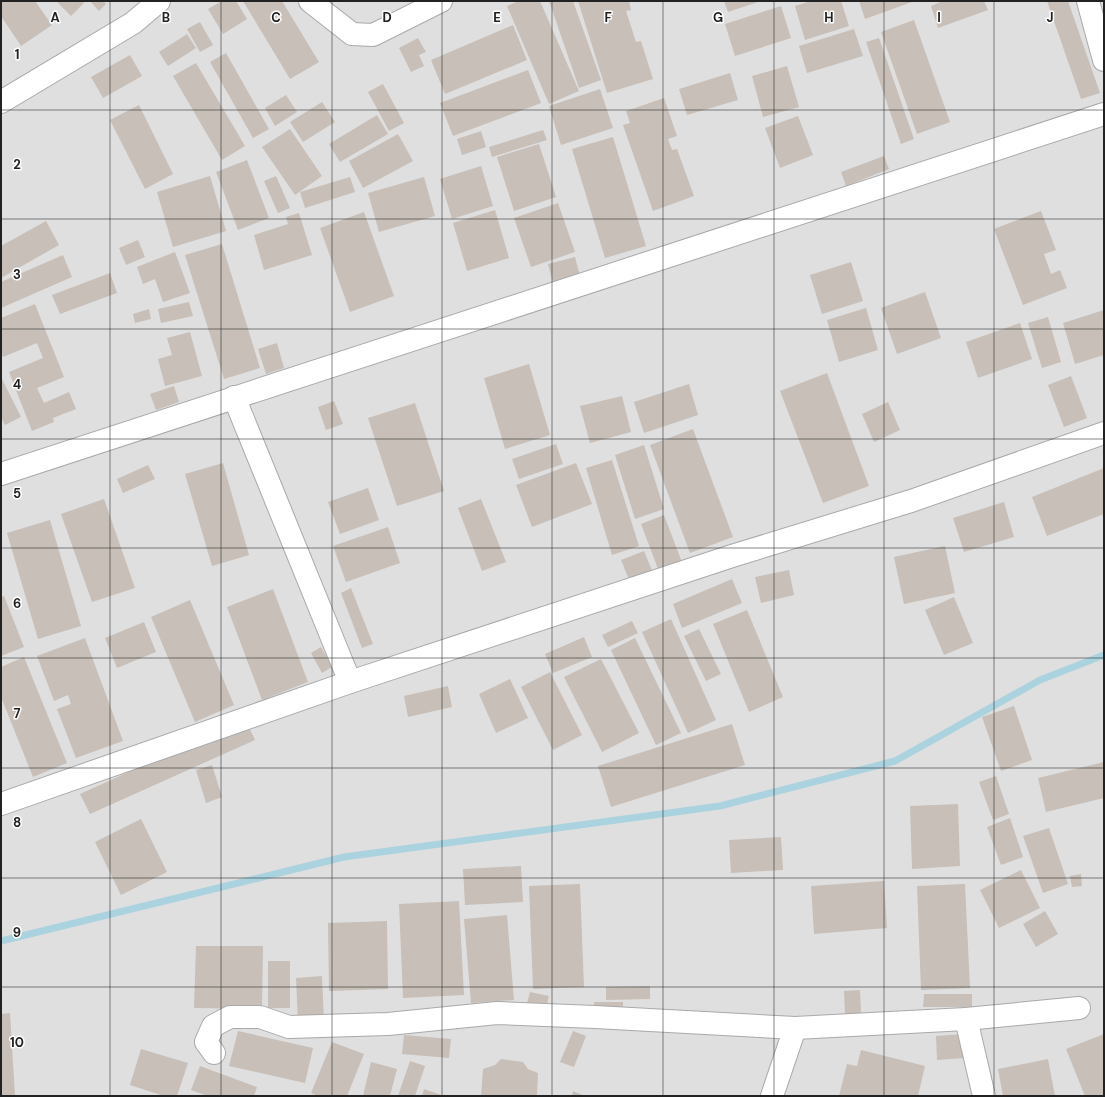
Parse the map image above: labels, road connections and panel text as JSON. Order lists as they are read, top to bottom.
{
  "grid": {
    "columns": [
      "A",
      "B",
      "C",
      "D",
      "E",
      "F",
      "G",
      "H",
      "I",
      "J"
    ],
    "rows": [
      "1",
      "2",
      "3",
      "4",
      "5",
      "6",
      "7",
      "8",
      "9",
      "10"
    ]
  }
}
